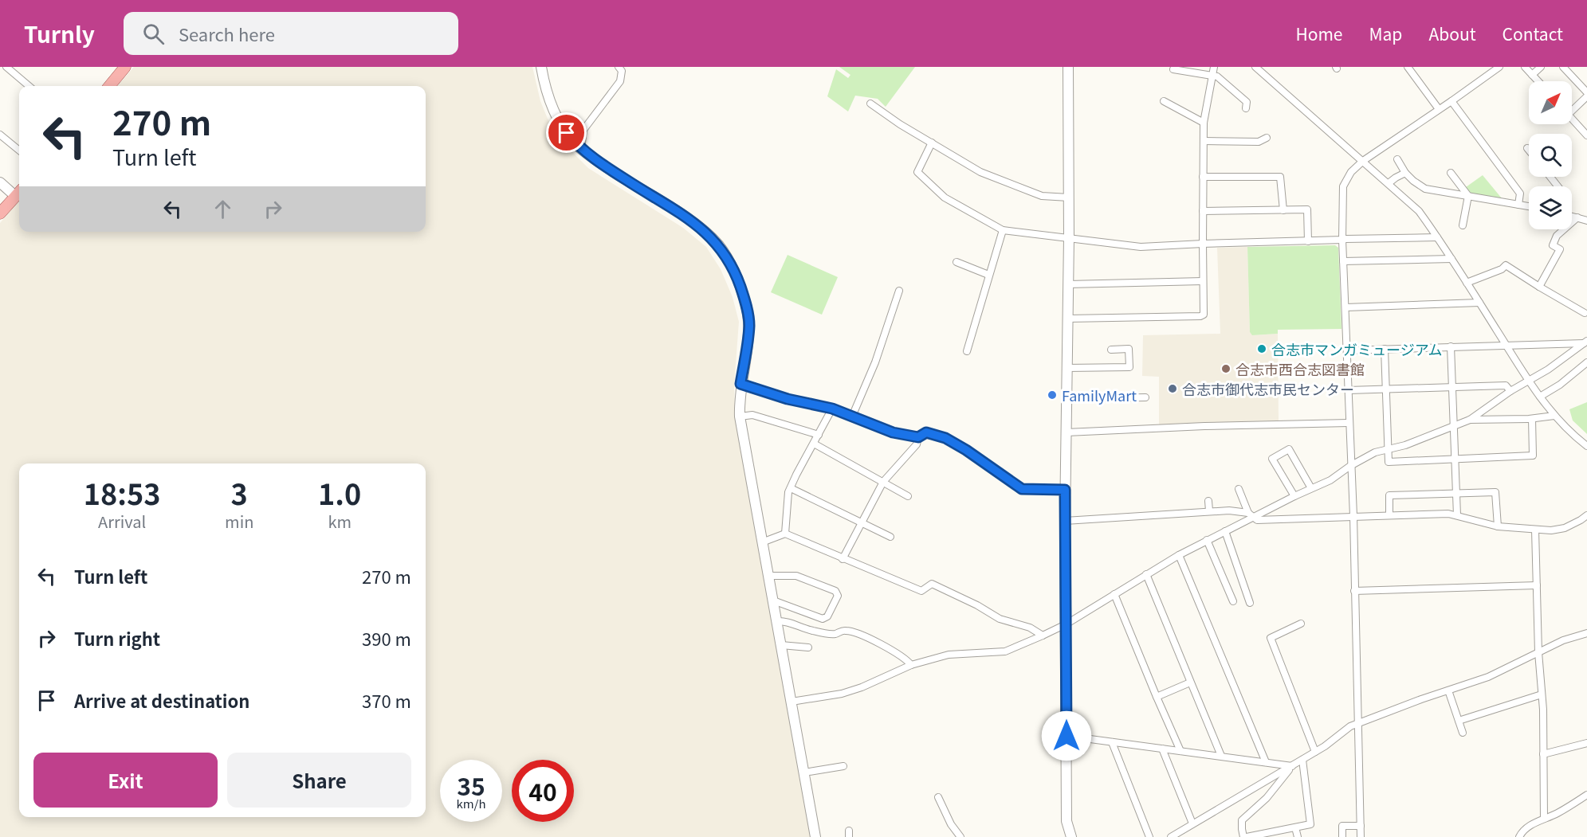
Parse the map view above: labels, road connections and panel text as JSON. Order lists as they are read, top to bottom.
{
  "places": [
    "合志市マンガミュージアム",
    "合志市西合志図書館",
    "合志市御代志市民センター",
    "FamilyMart"
  ],
  "north": "top right",
  "page": {
    "header": "Turnly",
    "search": "Search here",
    "nav": [
      "Home",
      "Map",
      "About",
      "Contact"
    ],
    "turn": ["270 m", "Turn left"],
    "eta": [
      "18:53",
      "Arrival",
      "3",
      "min",
      "1.0",
      "km"
    ],
    "list": [
      {
        "name": "Turn left",
        "value": "270 m"
      },
      {
        "name": "Turn right",
        "value": "390 m"
      },
      {
        "name": "Arrive at destination",
        "value": "370 m"
      }
    ],
    "buttons": ["Exit", "Share"],
    "speed": "35 km/h",
    "limit": "40"
  }
}
